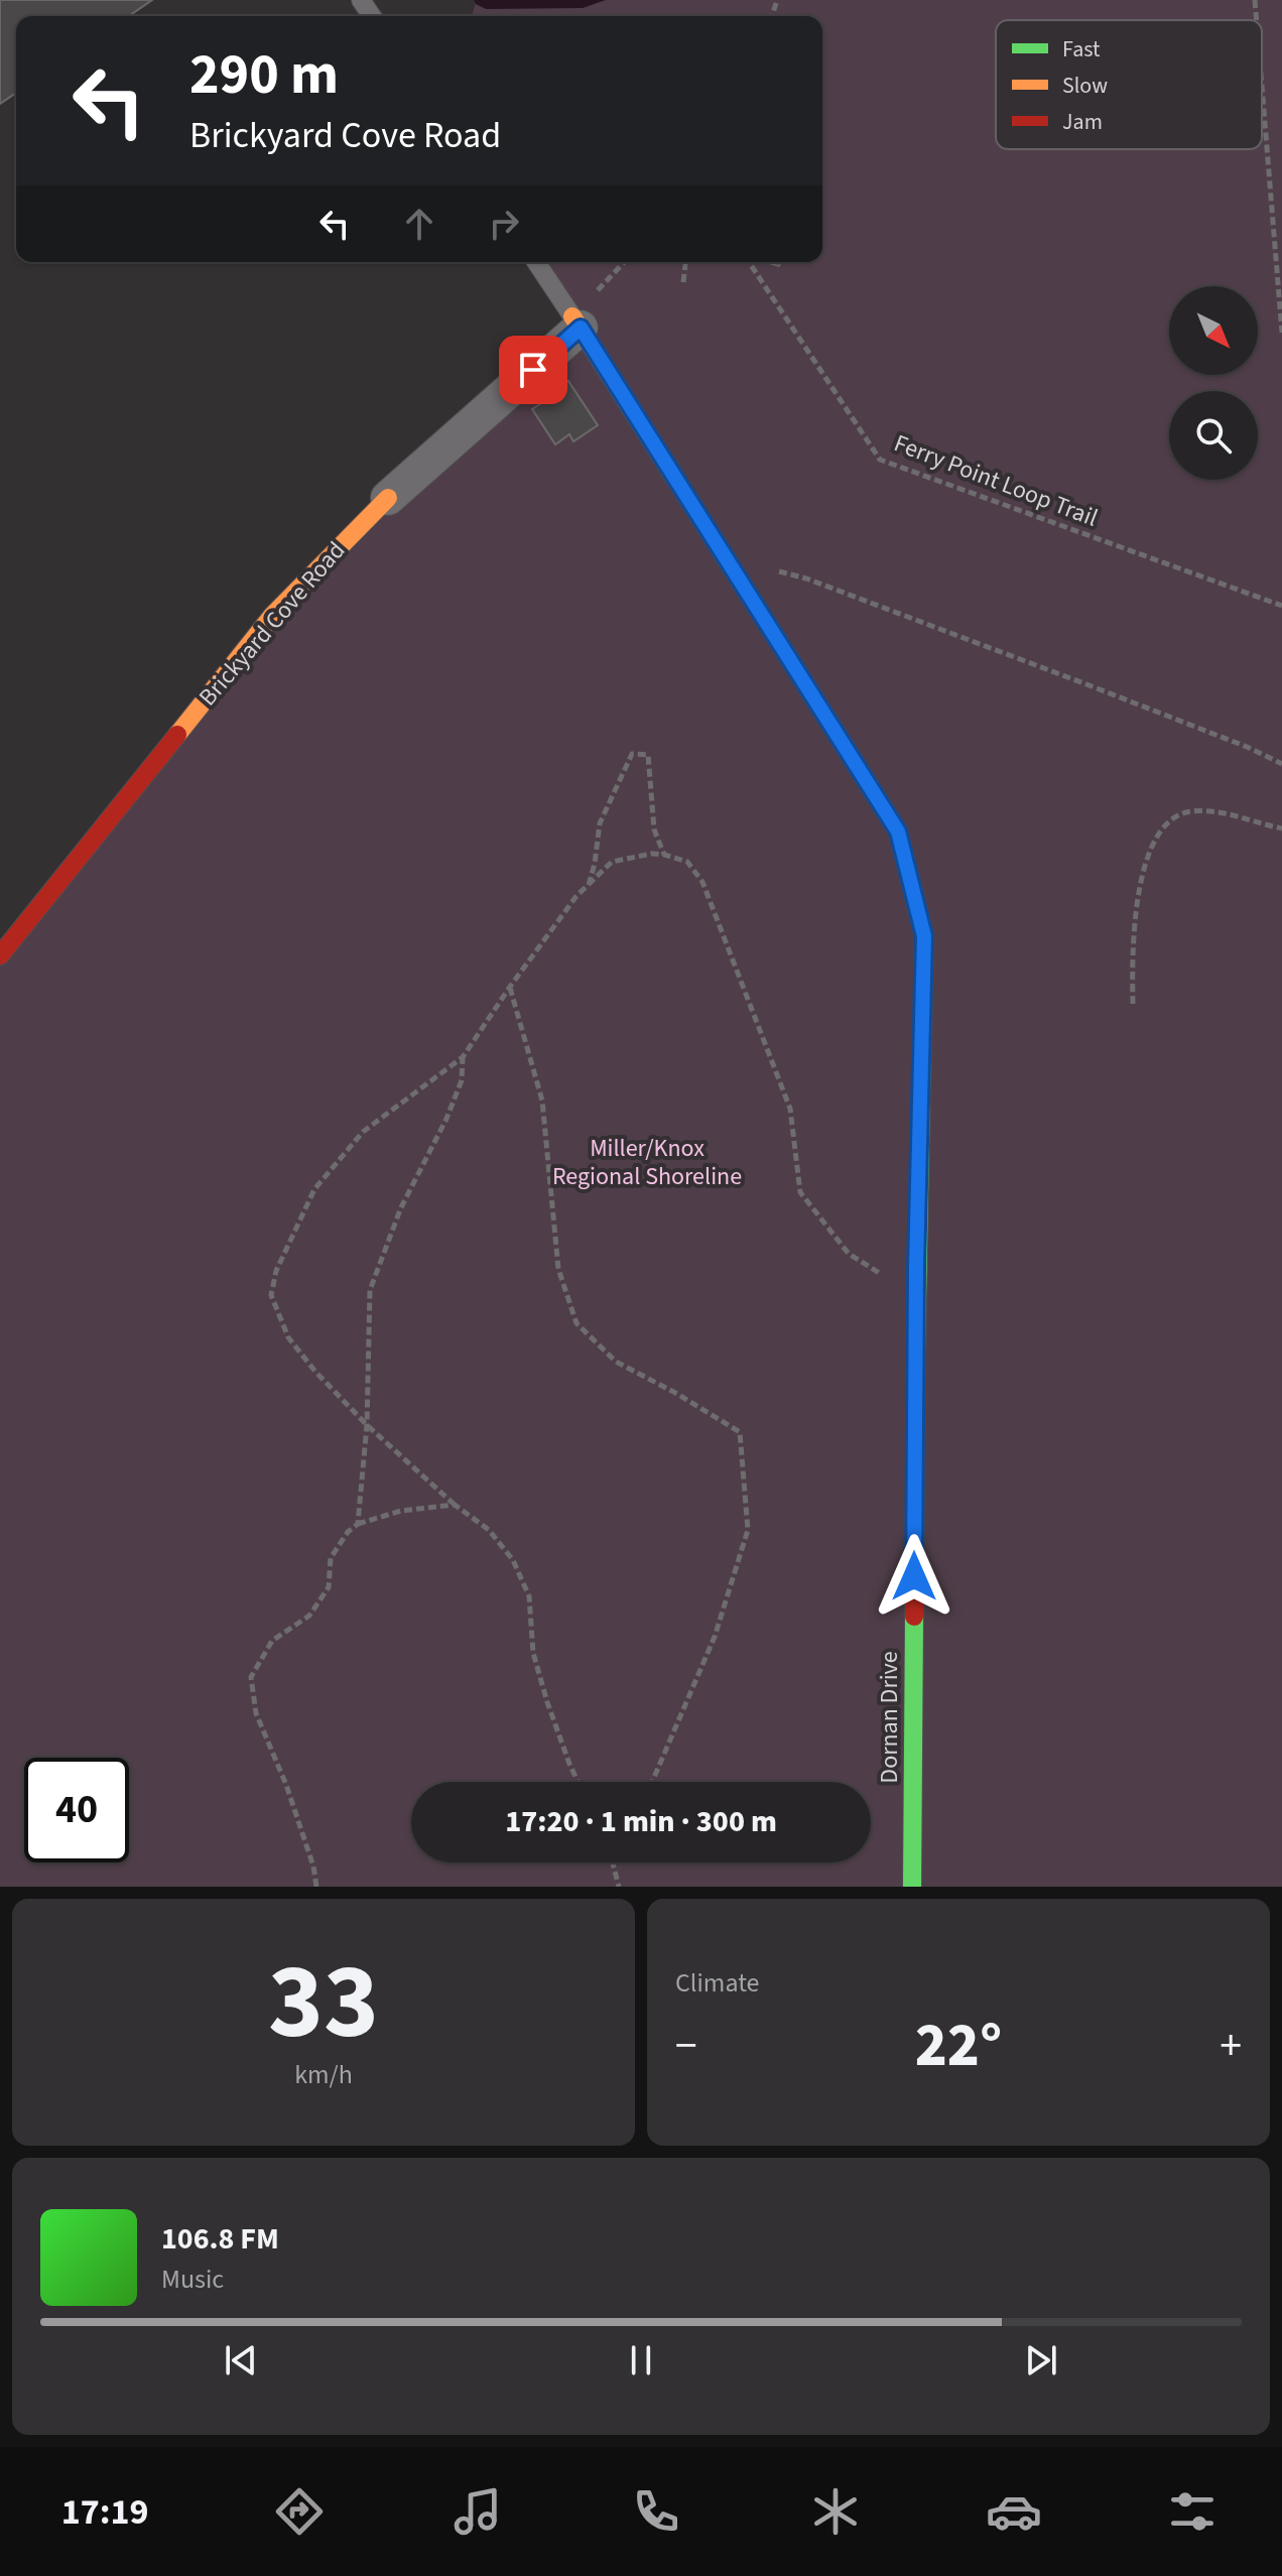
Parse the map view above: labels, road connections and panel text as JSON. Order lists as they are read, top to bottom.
{
  "streets": {
    "street": ["Brickyard Cove Road", "Dornan Drive"],
    "path": ["Ferry Point Loop Trail"]
  },
  "crossings": [
    ["Brickyard Cove Road", "Dornan Drive"]
  ],
  "parks": ["Miller/Knox Regional Shoreline"],
  "legend": ["Fast", "Slow", "Jam"],
  "north": "bottom right",
  "page": {
    "turn": ["290 m", "Brickyard Cove Road"],
    "limit": "40",
    "trip": "17:20 · 1 min · 300 m",
    "tile": [
      ["33", "km/h"],
      "Climate"
    ],
    "heat": ["−", "22°", "+"],
    "song": ["106.8 FM", "Music"],
    "tabs": "17:19"
  }
}
